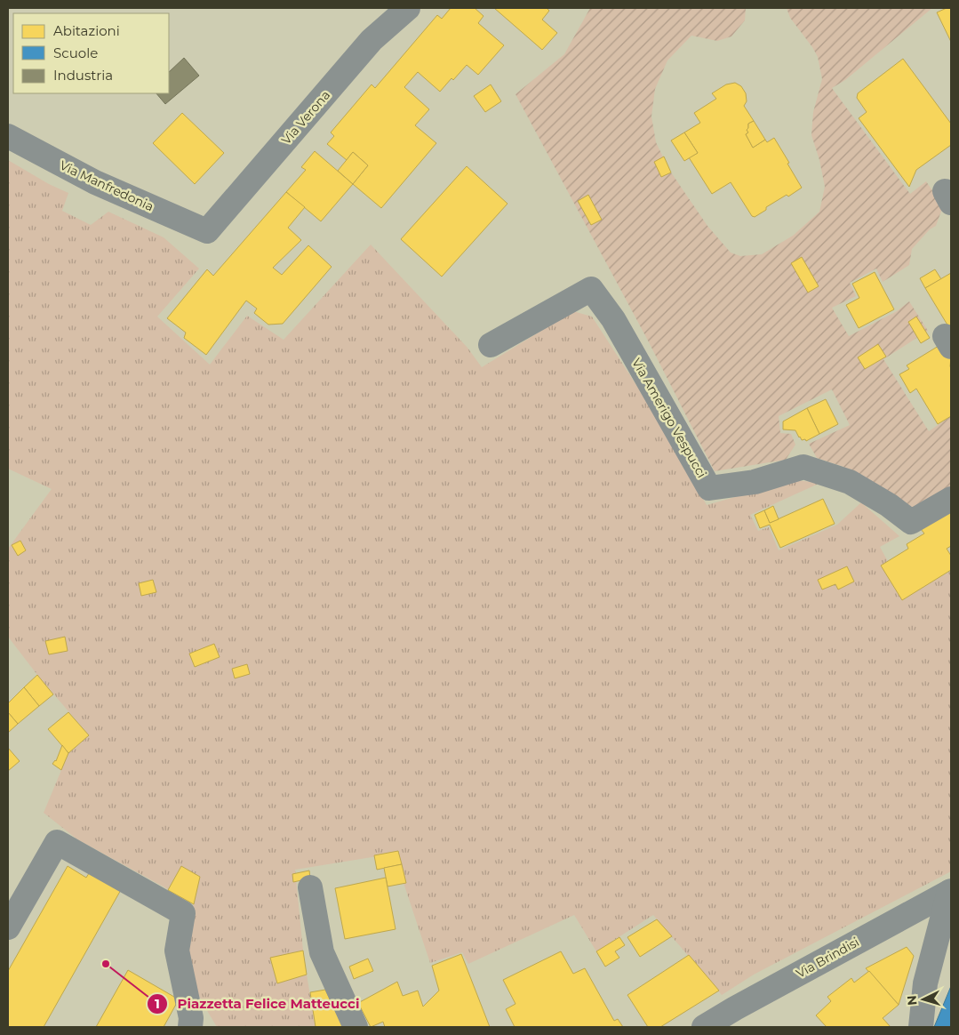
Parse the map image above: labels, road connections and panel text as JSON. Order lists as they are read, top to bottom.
{
  "streets": {
    "street": [
      "Via Verona",
      "Via Manfredonia",
      "Via Amerigo Vespucci",
      "Via Brindisi"
    ]
  },
  "crossings": [
    ["Via Verona", "Via Manfredonia"]
  ],
  "places": ["Piazzetta Felice Matteucci"],
  "legend": ["Abitazioni", "Scuole", "Industria"],
  "north": "left"
}
